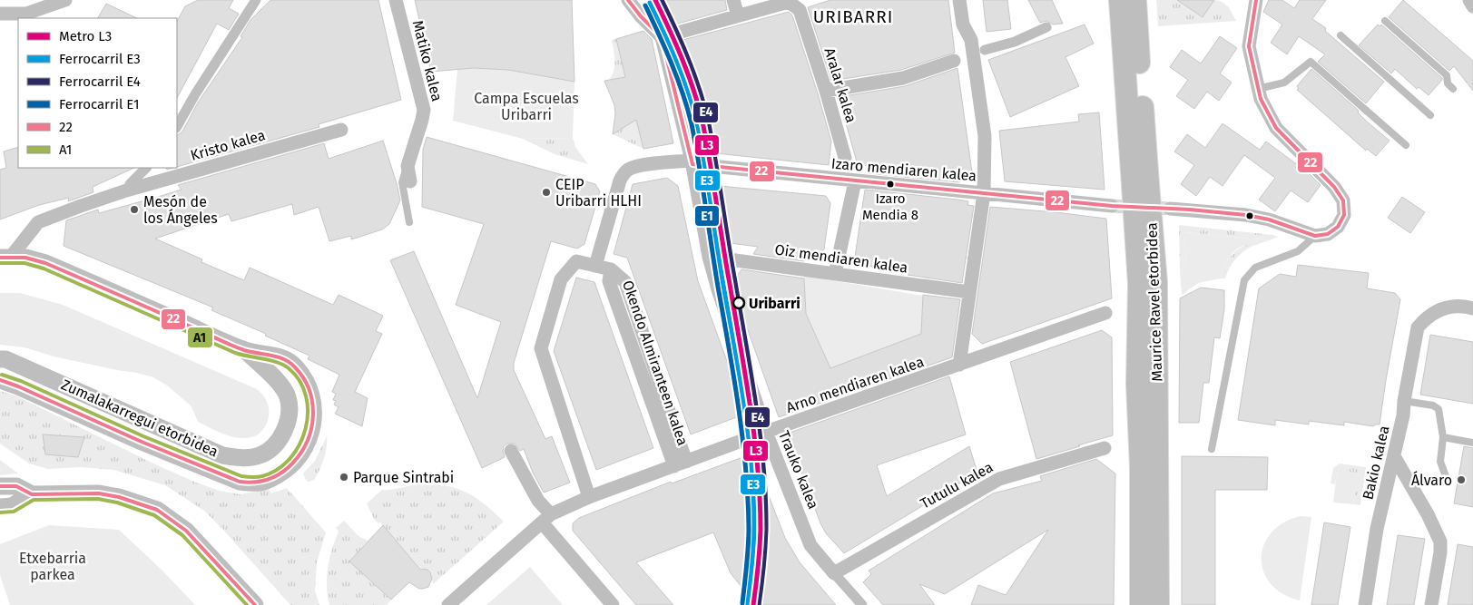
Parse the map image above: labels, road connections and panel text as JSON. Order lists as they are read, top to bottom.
{
  "streets": {
    "main road": ["Maurice Ravel etorbidea"],
    "street": [
      "Matiko kalea",
      "Aralar kalea",
      "Kristo kalea",
      "Izaro mendiaren kalea",
      "Oiz mendiaren kalea",
      "Okendo Almiranteen kalea",
      "Arno mendiaren kalea",
      "Zumalakarregui etorbidea",
      "Bakio kalea",
      "Trauko kalea",
      "Tutulu kalea"
    ]
  },
  "crossings": [
    ["Kristo kalea", "Zumalakarregui etorbidea"],
    ["Izaro mendiaren kalea", "Okendo Almiranteen kalea"],
    ["Izaro mendiaren kalea", "Trauko kalea"],
    ["Oiz mendiaren kalea", "Trauko kalea"],
    ["Okendo Almiranteen kalea", "Arno mendiaren kalea"],
    ["Arno mendiaren kalea", "Trauko kalea"],
    ["Trauko kalea", "Tutulu kalea"]
  ],
  "districts": ["URIBARRI"],
  "parks": ["Campa Escuelas Uribarri", "Etxebarria parkea"],
  "places": [
    "Izaro Mendia 8",
    "CEIP Uribarri HLHI",
    "Mesón de los Ángeles",
    "Uribarri",
    "Parque Sintrabi",
    "Álvaro"
  ],
  "lines": [
    "metro line L3",
    "rail line E4",
    "transit line 22",
    "rail line E3",
    "rail line E1",
    "transit line A1"
  ],
  "legend": [
    "Metro L3",
    "Ferrocarril E3",
    "Ferrocarril E4",
    "Ferrocarril E1",
    "22",
    "A1"
  ]
}
